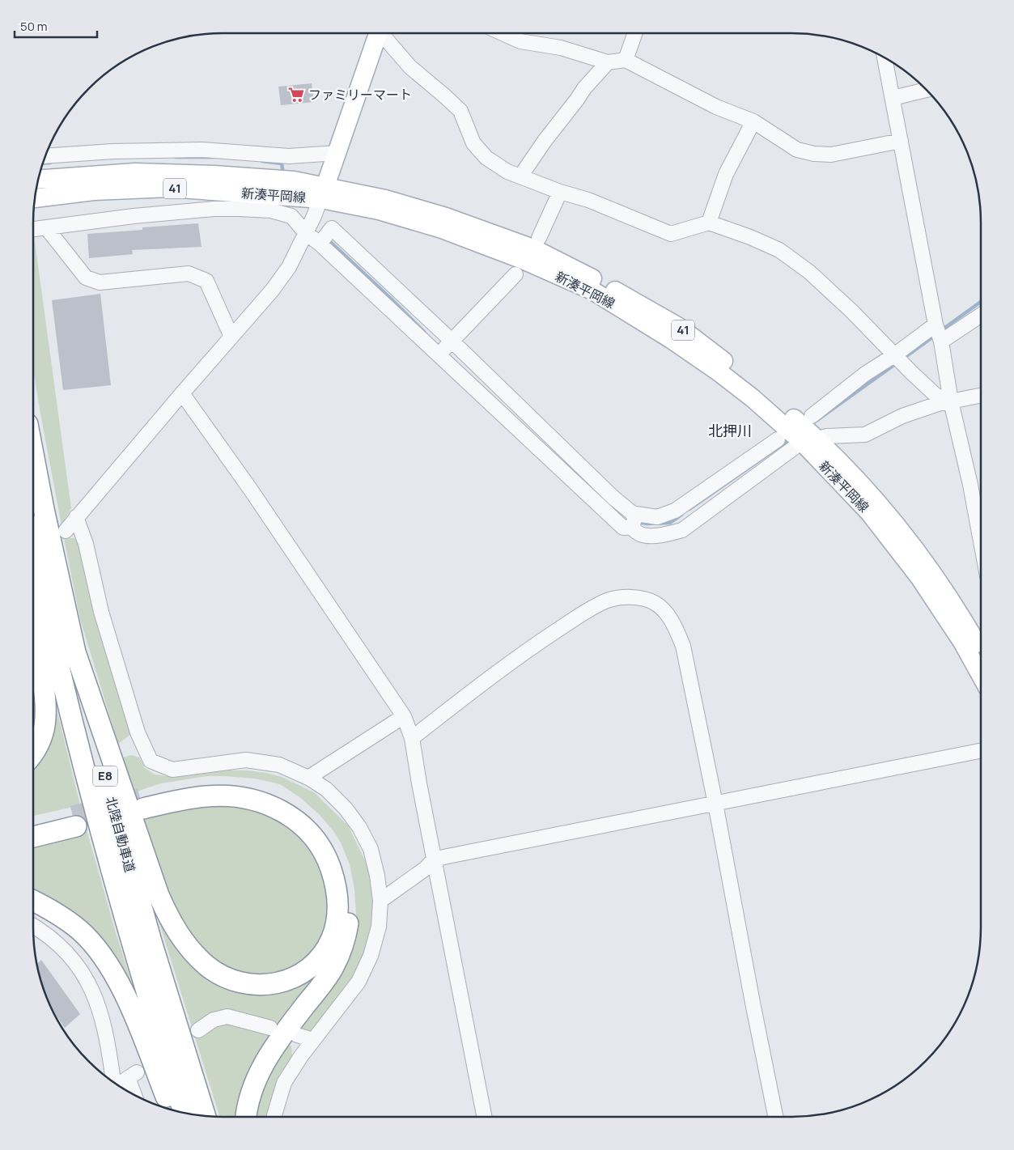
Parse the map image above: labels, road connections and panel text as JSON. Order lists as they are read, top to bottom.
{
  "streets": {
    "highway": ["E8", "北陸自動車道"],
    "main road": ["41", "新湊平岡線"]
  },
  "districts": ["北押川"],
  "places": {
    "supermarket": ["ファミリーマート"]
  },
  "scale_bar": "50 m"
}
